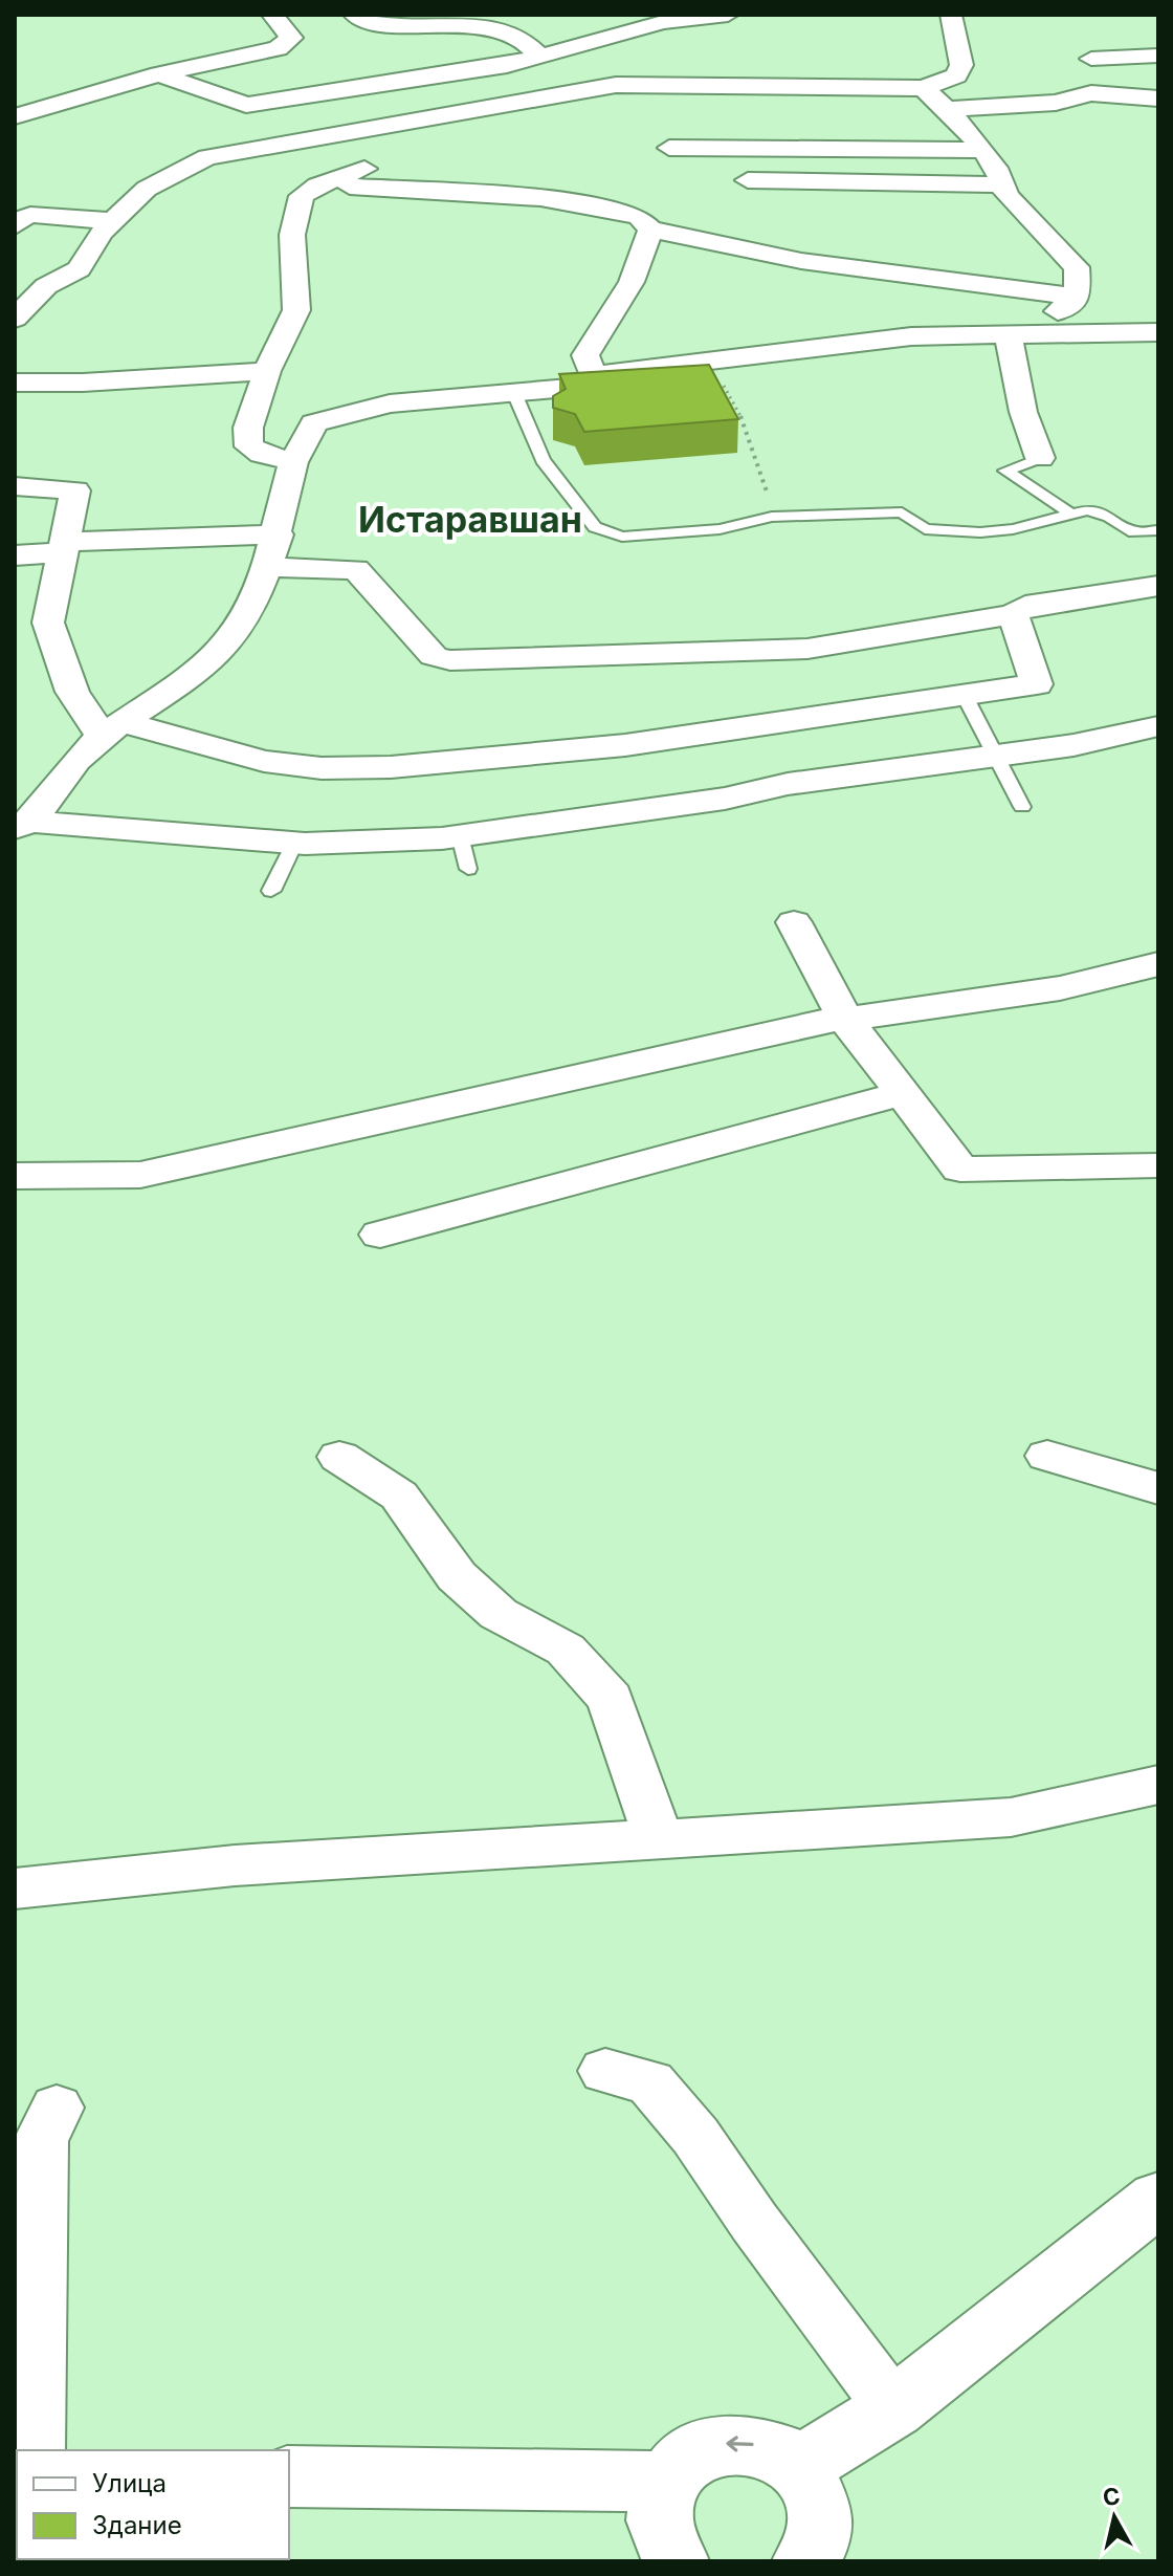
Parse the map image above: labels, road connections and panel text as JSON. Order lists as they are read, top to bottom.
{
  "districts": ["Истаравшан"],
  "legend": ["Улица", "Здание"],
  "north": "top"
}
